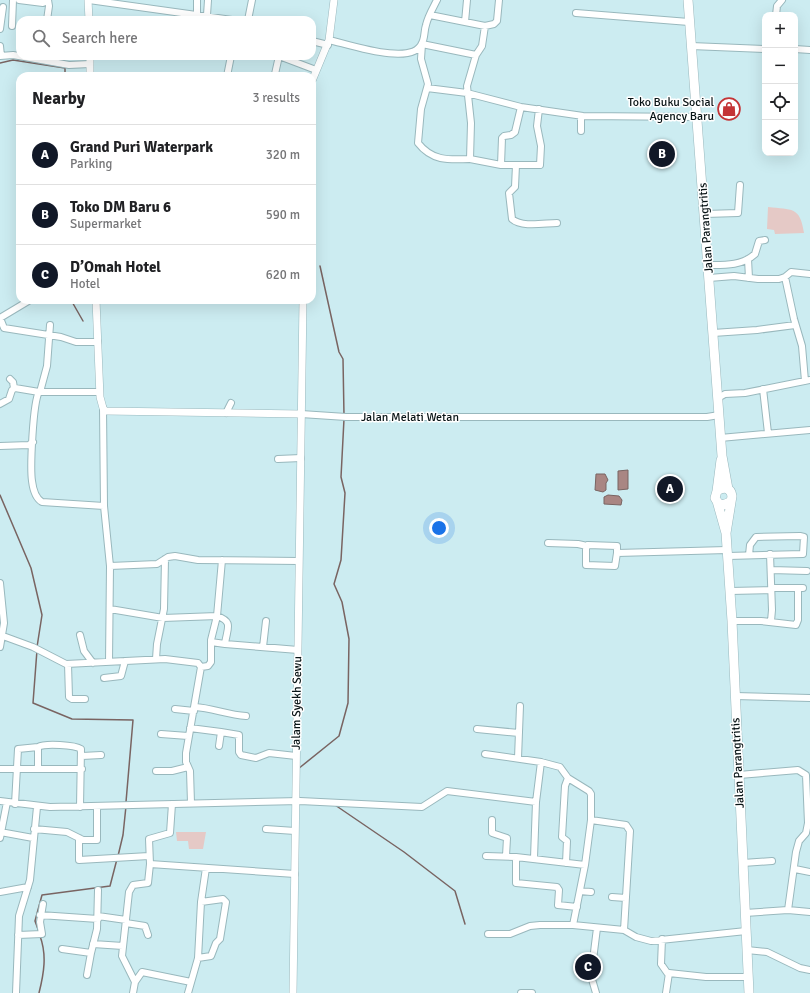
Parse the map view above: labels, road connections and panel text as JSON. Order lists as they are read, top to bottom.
{
  "streets": {
    "main road": ["Jalan Parangtritis"],
    "street": ["Jalan Melati Wetan", "Jalam Syekh Sewu"]
  },
  "crossings": [
    ["Jalan Parangtritis", "Jalan Melati Wetan"],
    ["Jalan Melati Wetan", "Jalam Syekh Sewu"]
  ],
  "places": {
    "shop": ["Toko Buku Social Agency Baru"]
  },
  "page": {
    "map_buttons": ["+", "−"],
    "search": "Search here",
    "heading": ["Nearby", "3 results"],
    "list": [
      {
        "mark": "A",
        "name": "Grand Puri Waterpark",
        "note": "Parking",
        "value": "320 m"
      },
      {
        "mark": "B",
        "name": "Toko DM Baru 6",
        "note": "Supermarket",
        "value": "590 m"
      },
      {
        "mark": "C",
        "name": "D’Omah Hotel",
        "note": "Hotel",
        "value": "620 m"
      }
    ],
    "pins": ["B", "A", "C"]
  }
}
